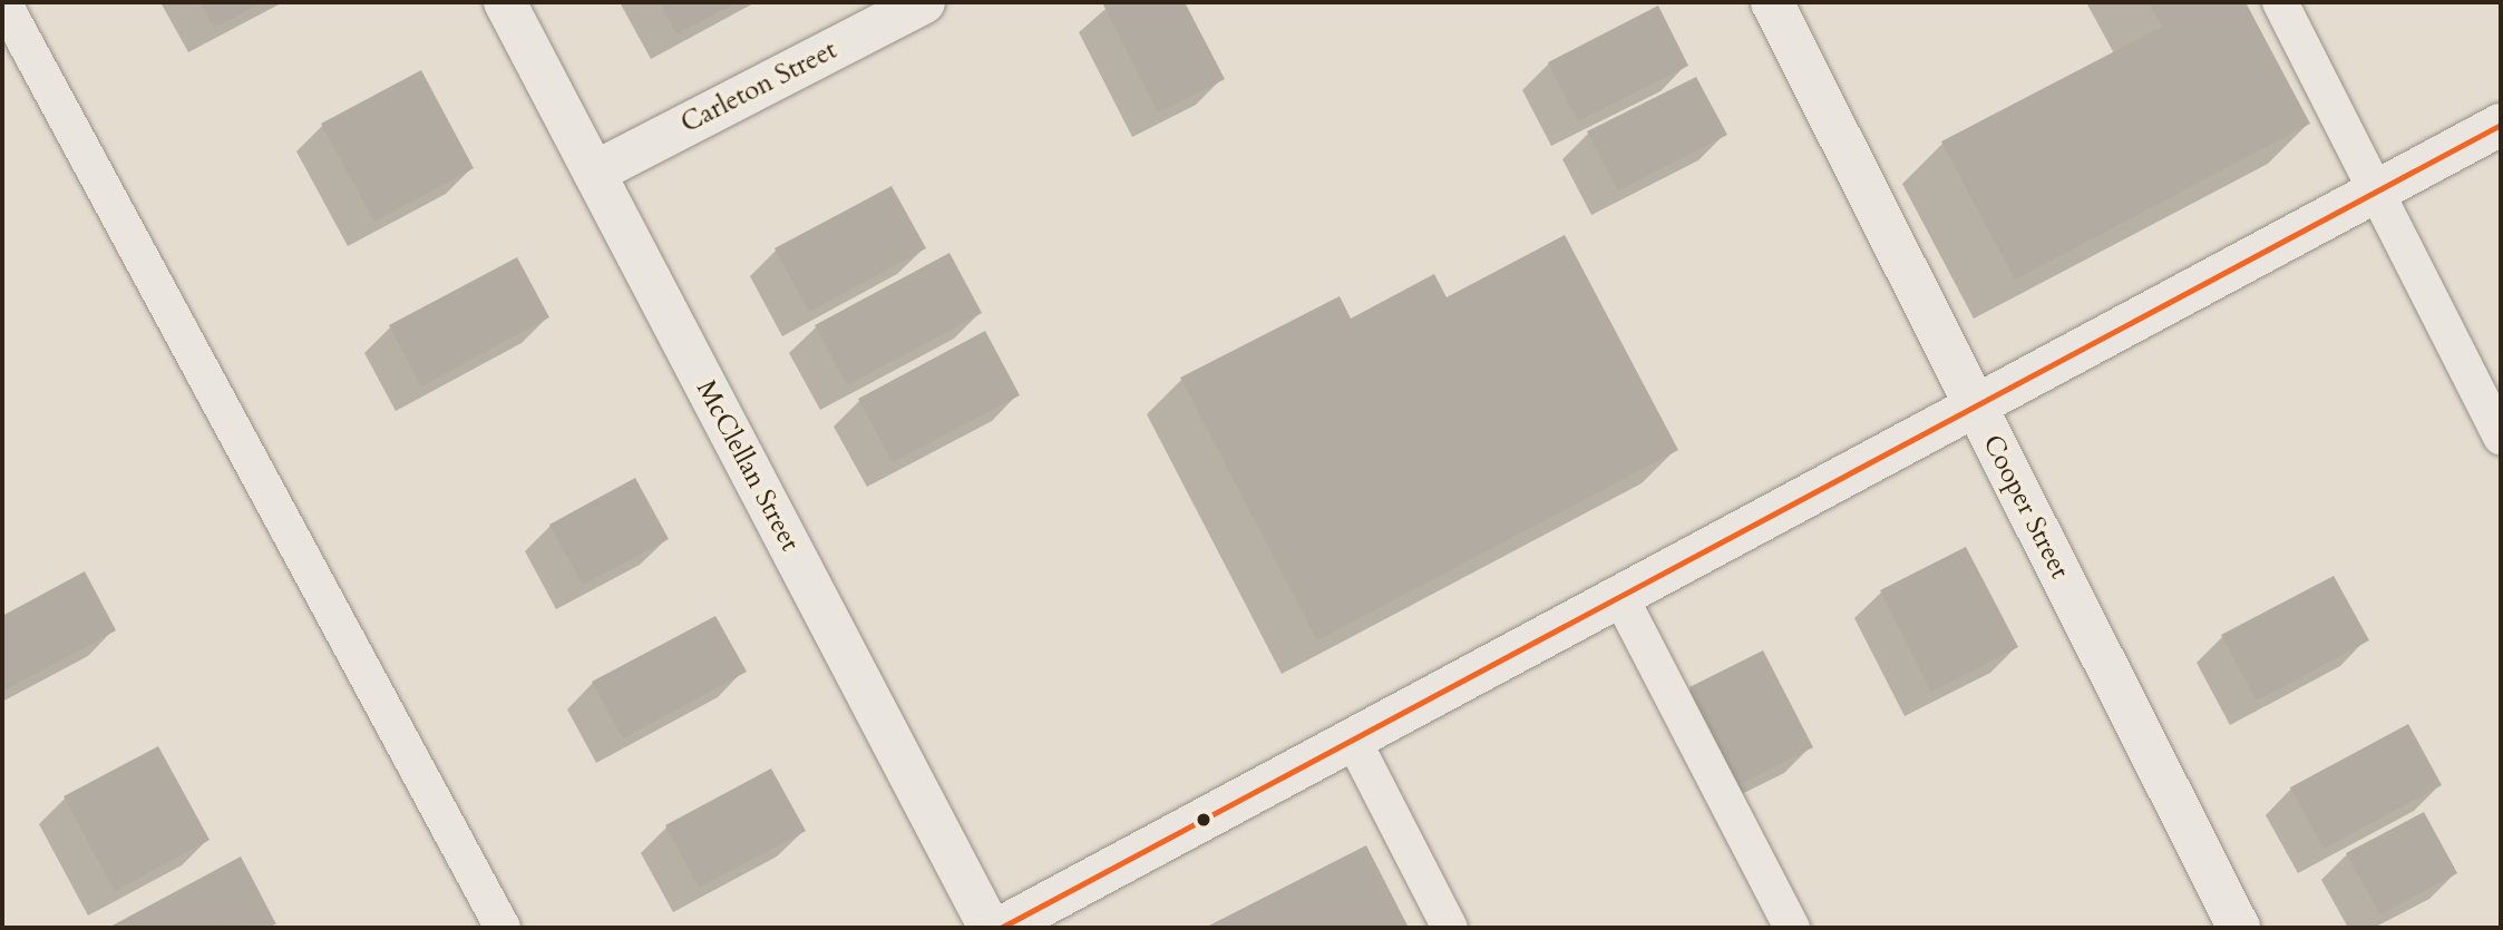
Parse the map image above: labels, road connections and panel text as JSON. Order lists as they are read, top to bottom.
{
  "streets": {
    "street": ["Carleton Street", "McClellan Street", "Cooper Street"]
  },
  "crossings": [
    ["Carleton Street", "McClellan Street"]
  ]
}
